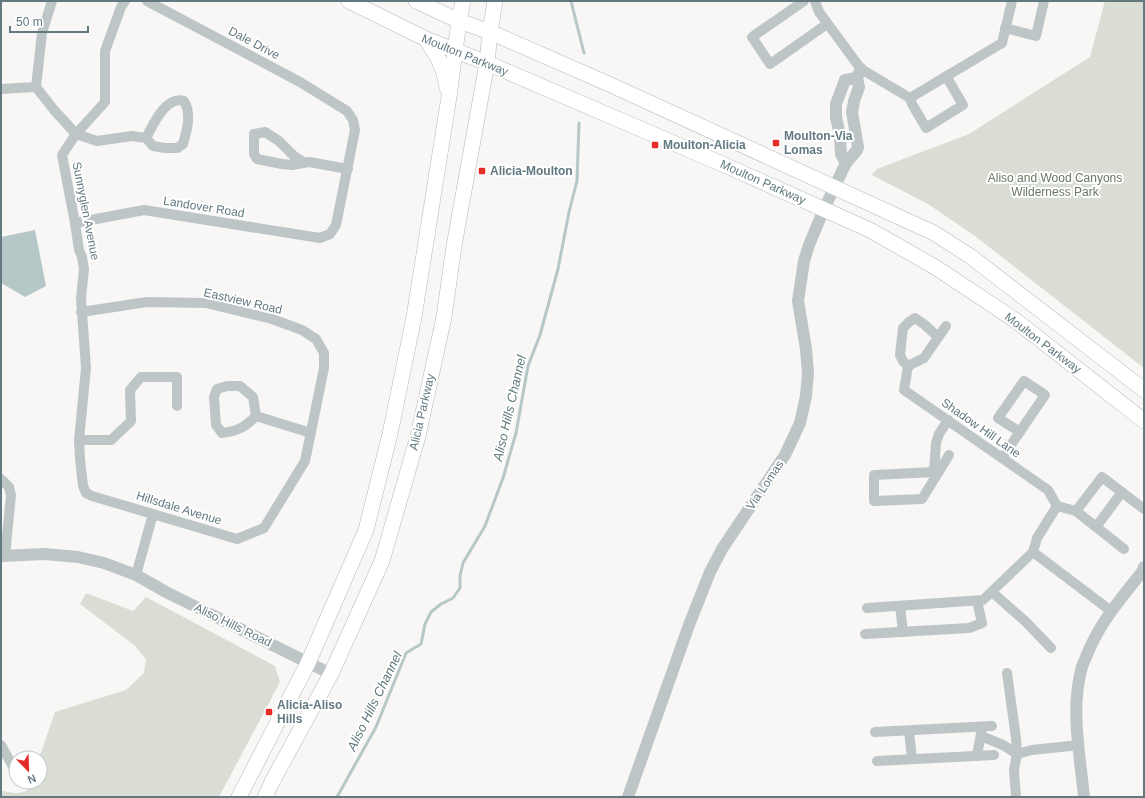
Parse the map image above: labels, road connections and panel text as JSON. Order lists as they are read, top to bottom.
{
  "streets": {
    "main road": ["Moulton Parkway", "Alicia Parkway"],
    "street": [
      "Dale Drive",
      "Landover Road",
      "Sunnyglen Avenue",
      "Eastview Road",
      "Shadow Hill Lane",
      "Via Lomas",
      "Hillsdale Avenue",
      "Aliso Hills Road"
    ]
  },
  "crossings": [
    ["Dale Drive", "Landover Road"],
    ["Moulton Parkway", "Alicia Parkway"],
    ["Moulton Parkway", "Via Lomas"],
    ["Landover Road", "Sunnyglen Avenue"],
    ["Sunnyglen Avenue", "Eastview Road"],
    ["Sunnyglen Avenue", "Hillsdale Avenue"],
    ["Eastview Road", "Hillsdale Avenue"],
    ["Alicia Parkway", "Aliso Hills Road"]
  ],
  "water": ["Aliso Hills Channel"],
  "parks": ["Aliso and Wood Canyons Wilderness Park"],
  "places": {
    "transit": [
      "Moulton-Via Lomas",
      "Moulton-Alicia",
      "Alicia-Moulton",
      "Alicia-Aliso Hills"
    ]
  },
  "scale_bar": "50 m",
  "north": "bottom right"
}
